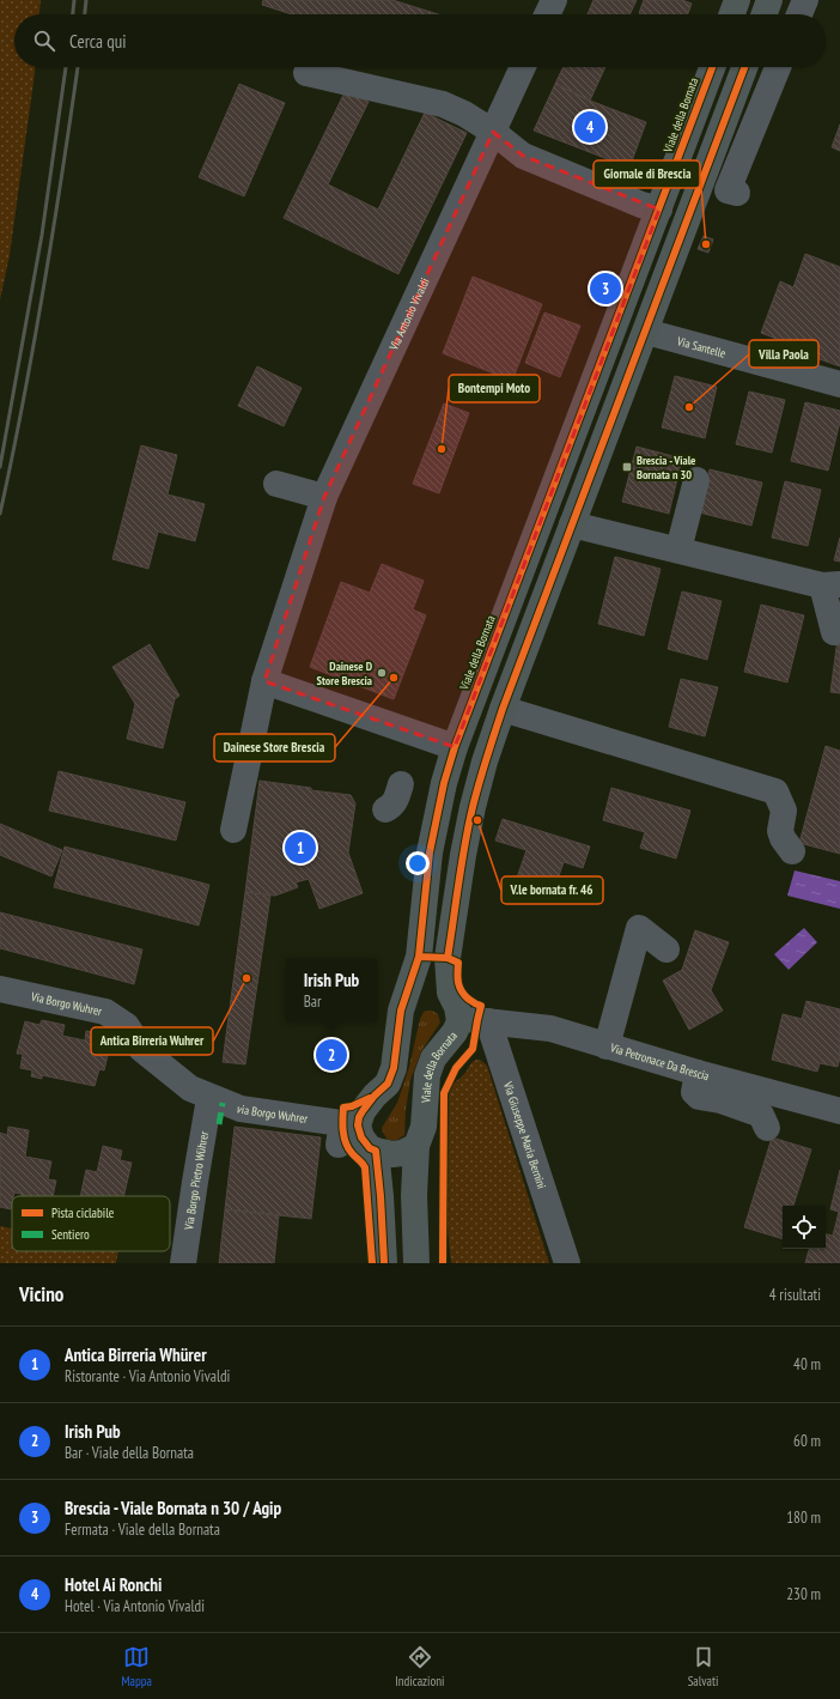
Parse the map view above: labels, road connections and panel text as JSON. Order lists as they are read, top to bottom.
{
  "streets": {
    "main road": ["Viale della Bornata"],
    "street": [
      "Via Antonio Vivaldi",
      "Via Santelle",
      "Via Borgo Wuhrer",
      "Via Petronace Da Brescia",
      "via Borgo Wuhrer",
      "Via Giuseppe Maria Bernini",
      "Via Borgo Pietro Wührer"
    ]
  },
  "crossings": [
    ["Viale della Bornata", "Via Petronace Da Brescia"],
    ["Viale della Bornata", "via Borgo Wuhrer"],
    ["Viale della Bornata", "Via Giuseppe Maria Bernini"],
    ["Via Borgo Wuhrer", "via Borgo Wuhrer"],
    ["Via Borgo Wuhrer", "Via Borgo Pietro Wührer"],
    ["Via Petronace Da Brescia", "Via Giuseppe Maria Bernini"],
    ["via Borgo Wuhrer", "Via Borgo Pietro Wührer"]
  ],
  "places": {
    "other": [
      "Giornale di Brescia",
      "Villa Paola",
      "Bontempi Moto",
      "Dainese D Store Brescia",
      "Dainese Store Brescia",
      "V.le bornata fr. 46",
      "Antica Birreria Wuhrer"
    ],
    "transit": ["Brescia - Viale Bornata n 30"]
  },
  "legend": ["Pista ciclabile", "Sentiero"],
  "page": {
    "search": "Cerca qui",
    "pins": [
      "4",
      "3",
      "1",
      "2"
    ],
    "popup": ["Irish Pub", "Bar"],
    "heading": ["Vicino", "4 risultati"],
    "list": [
      {
        "mark": "1",
        "name": "Antica Birreria Whürer",
        "note": "Ristorante · Via Antonio Vivaldi",
        "value": "40 m"
      },
      {
        "mark": "2",
        "name": "Irish Pub",
        "note": "Bar · Viale della Bornata",
        "value": "60 m"
      },
      {
        "mark": "3",
        "name": "Brescia - Viale Bornata n 30 / Agip",
        "note": "Fermata · Viale della Bornata",
        "value": "180 m"
      },
      {
        "mark": "4",
        "name": "Hotel Ai Ronchi",
        "note": "Hotel · Via Antonio Vivaldi",
        "value": "230 m"
      }
    ],
    "nav": ["Mappa", "Indicazioni", "Salvati"]
  }
}
